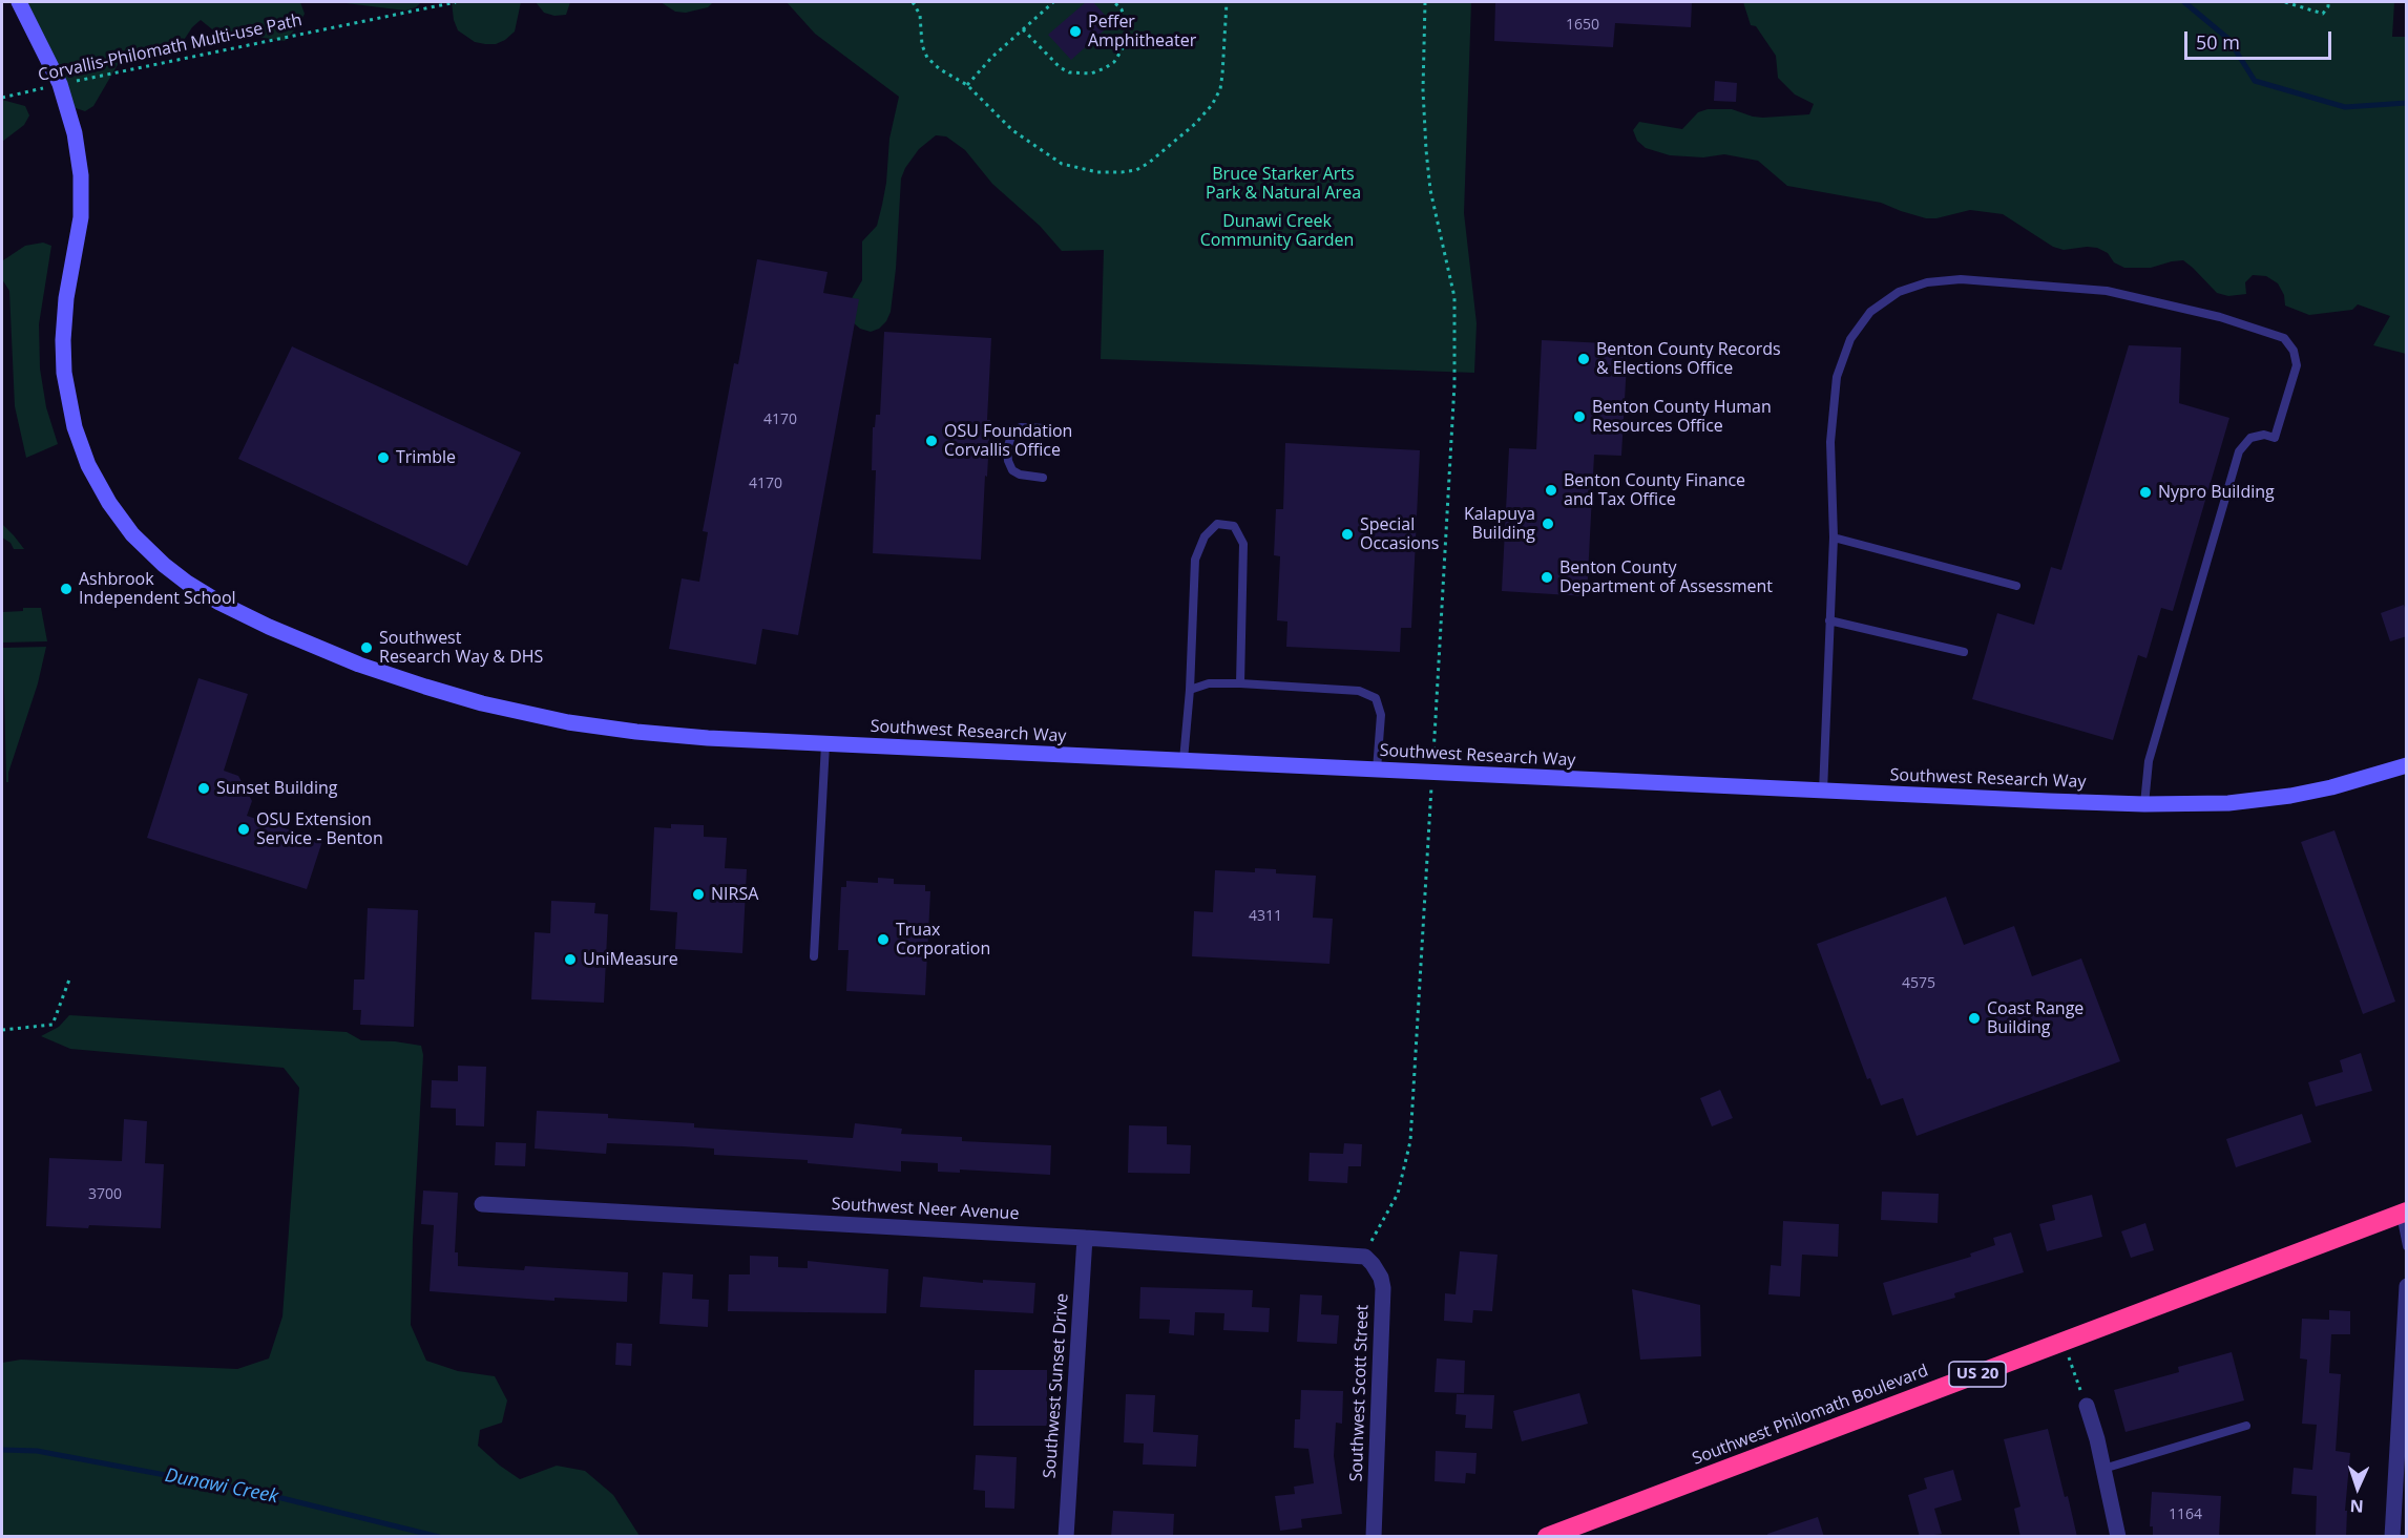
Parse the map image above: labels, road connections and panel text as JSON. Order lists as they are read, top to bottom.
{
  "streets": {
    "highway": ["US 20", "Southwest Philomath Boulevard"],
    "street": [
      "Southwest Research Way",
      "Southwest Neer Avenue",
      "Southwest Sunset Drive",
      "Southwest Scott Street"
    ],
    "path": ["Corvallis-Philomath Multi-use Path"]
  },
  "crossings": [
    ["Corvallis-Philomath Multi-use Path", "Southwest Research Way"],
    ["Southwest Neer Avenue", "Southwest Sunset Drive"],
    ["Southwest Neer Avenue", "Southwest Scott Street"]
  ],
  "water": ["Dunawi Creek"],
  "parks": ["Bruce Starker Arts Park & Natural Area", "Dunawi Creek Community Garden"],
  "places": [
    "Peffer Amphitheater",
    "Benton County Records & Elections Office",
    "Benton County Human Resources Office",
    "OSU Foundation Corvallis Office",
    "Trimble",
    "Benton County Finance and Tax Office",
    "Nypro Building",
    "Kalapuya Building",
    "Special Occasions",
    "Benton County Department of Assessment",
    "Ashbrook Independent School",
    "Southwest Research Way & DHS",
    "Sunset Building",
    "OSU Extension Service - Benton",
    "NIRSA",
    "Truax Corporation",
    "UniMeasure",
    "Coast Range Building"
  ],
  "house_numbers": [
    "1650",
    "4170",
    "4170",
    "4311",
    "4575",
    "3700",
    "1164"
  ],
  "scale_bar": "50 m",
  "north": "bottom"
}
